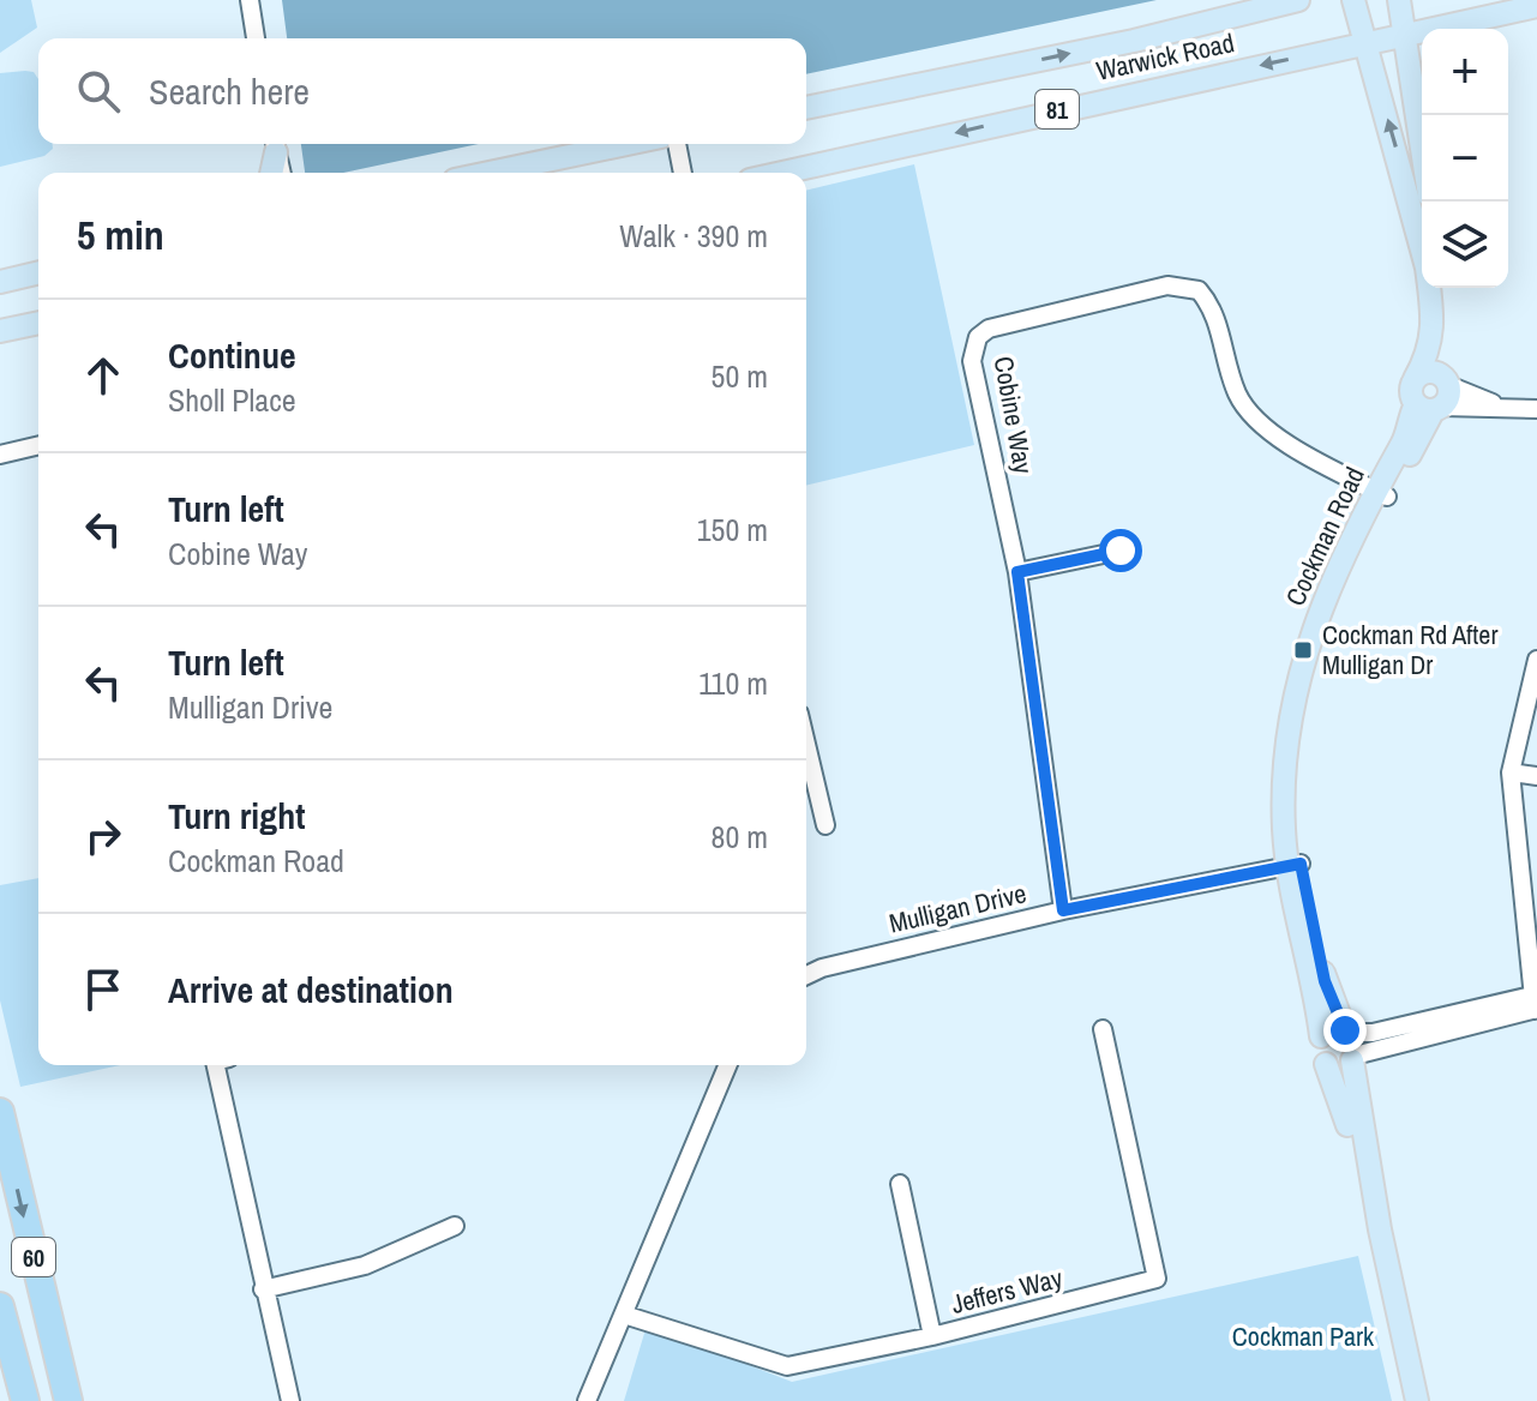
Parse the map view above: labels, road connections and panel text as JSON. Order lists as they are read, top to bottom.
{
  "streets": {
    "highway": ["60"],
    "main road": ["Warwick Road", "81", "Cockman Road"],
    "street": ["Cobine Way", "Mulligan Drive", "Jeffers Way"]
  },
  "crossings": [
    ["Cobine Way", "Cockman Road"],
    ["Cobine Way", "Mulligan Drive"],
    ["Cockman Road", "Mulligan Drive"]
  ],
  "parks": ["Cockman Park"],
  "places": {
    "transit": ["Cockman Rd After Mulligan Dr"]
  },
  "page": {
    "map_buttons": ["+", "−"],
    "search": "Search here",
    "heading": ["5 min", "Walk · 390 m"],
    "list": [
      ["Continue", "Sholl Place", "50 m"],
      ["Turn left", "Cobine Way", "150 m"],
      ["Turn left", "Mulligan Drive", "110 m"],
      ["Turn right", "Cockman Road", "80 m"],
      "Arrive at destination"
    ]
  }
}
